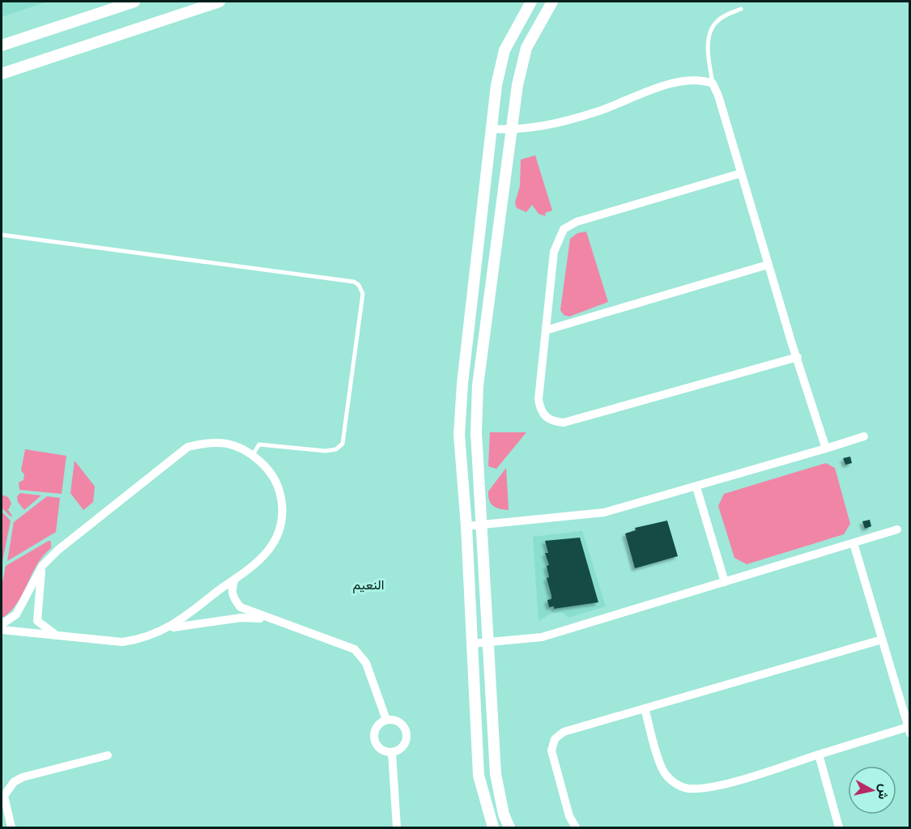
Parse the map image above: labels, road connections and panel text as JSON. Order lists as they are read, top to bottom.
{
  "districts": ["النعيم"],
  "north": "right"
}
